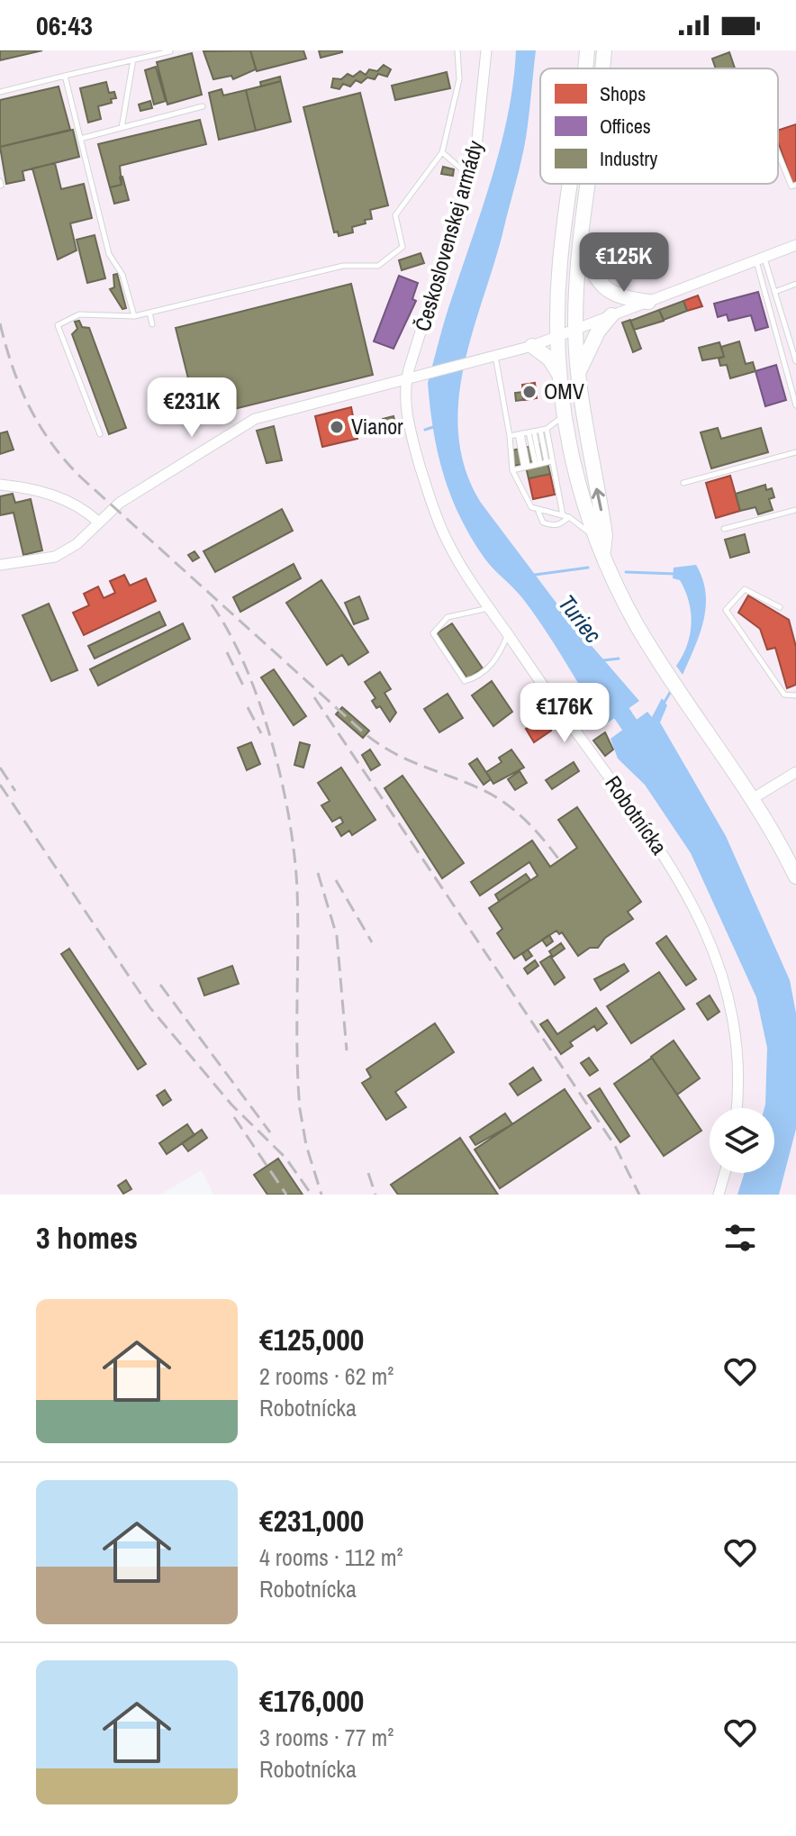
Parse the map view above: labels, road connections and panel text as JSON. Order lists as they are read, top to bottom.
{
  "streets": {
    "street": ["Československej armády", "Robotnícka"]
  },
  "crossings": [
    ["Československej armády", "Robotnícka"]
  ],
  "water": ["Turiec"],
  "places": ["OMV", "Vianor"],
  "legend": ["Shops", "Offices", "Industry"],
  "page": {
    "status": "06:43",
    "price": ["€125K", "€231K", "€176K"],
    "heading": "3 homes",
    "list": [
      {
        "name": "€125,000",
        "note": "2 rooms · 62 m² · Robotnícka"
      },
      {
        "name": "€231,000",
        "note": "4 rooms · 112 m² · Robotnícka"
      },
      {
        "name": "€176,000",
        "note": "3 rooms · 77 m² · Robotnícka"
      }
    ]
  }
}
